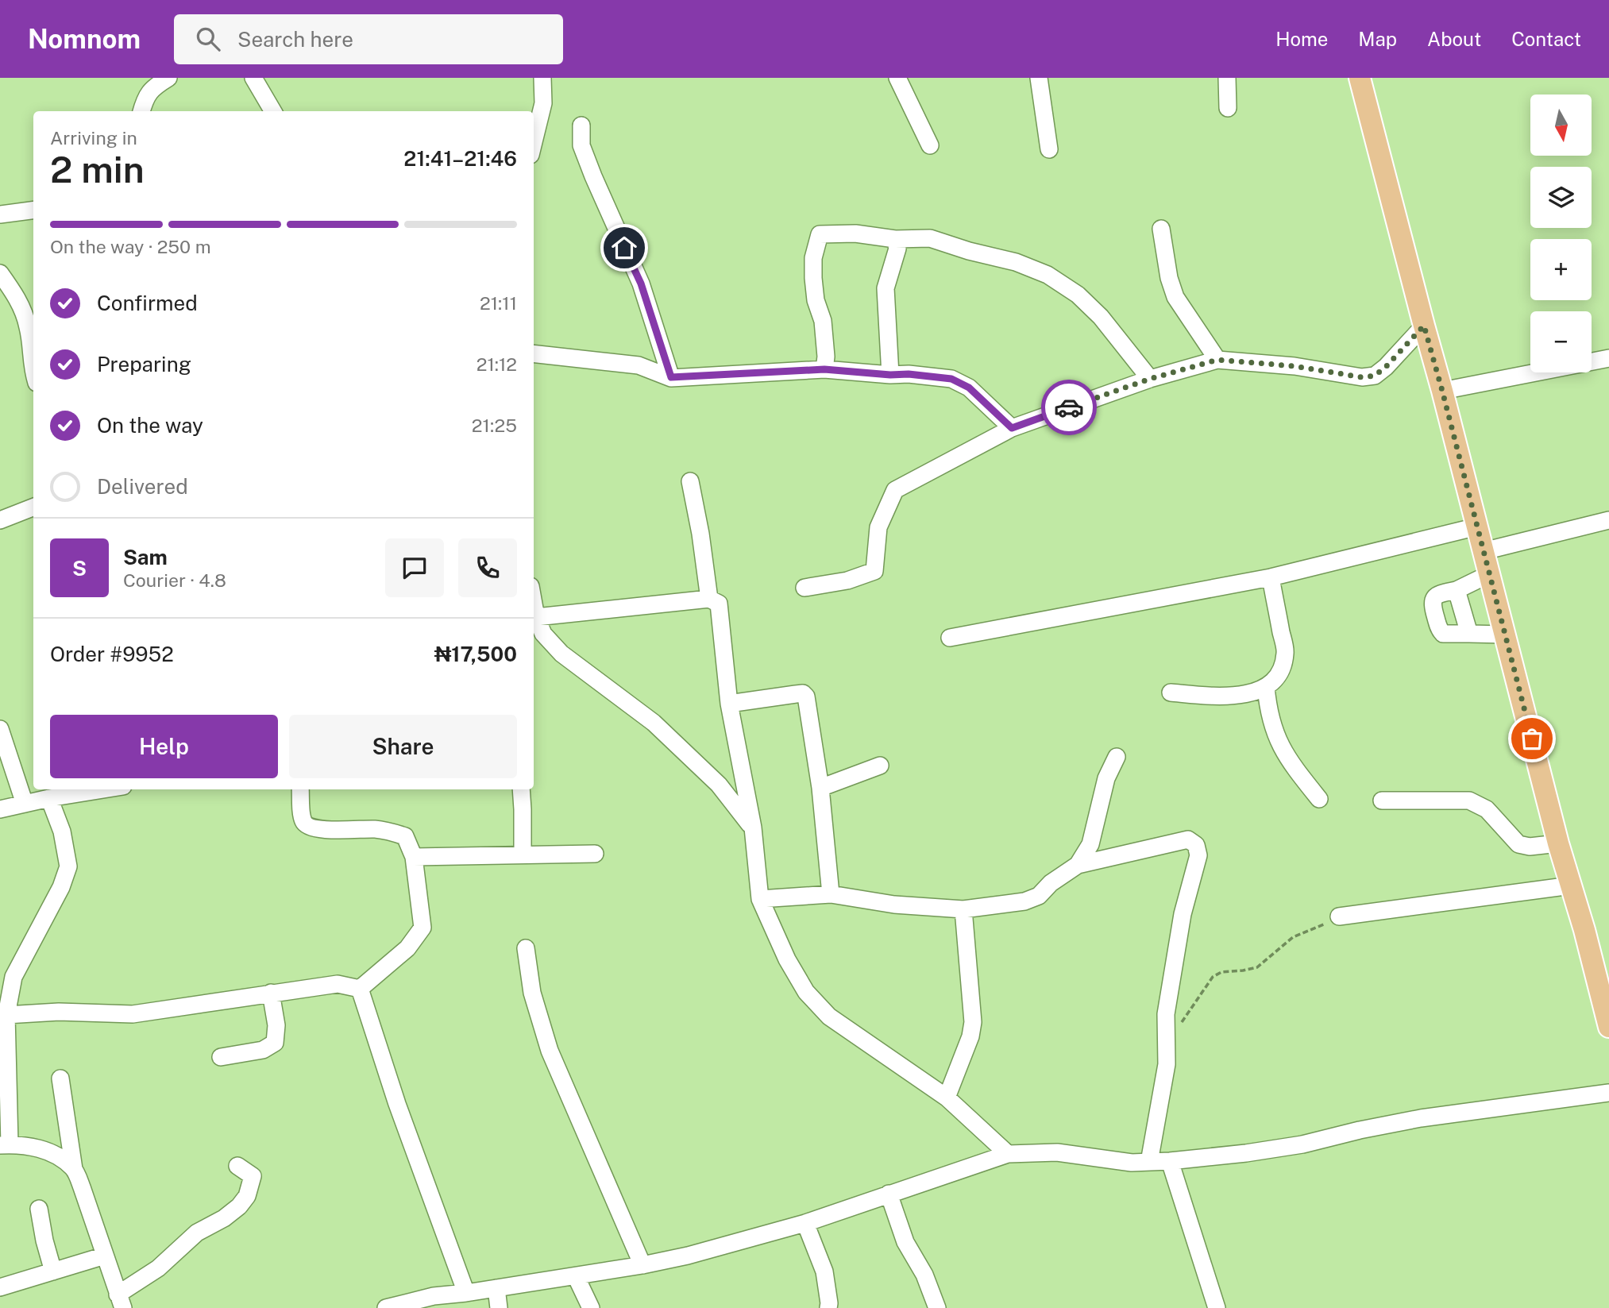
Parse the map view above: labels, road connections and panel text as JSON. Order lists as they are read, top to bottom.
{
  "north": "bottom",
  "page": {
    "header": "Nomnom",
    "search": "Search here",
    "nav": [
      "Home",
      "Map",
      "About",
      "Contact"
    ],
    "map_buttons": ["+", "−"],
    "heading": ["2 min", "Arriving in", "21:41–21:46"],
    "panel": [
      "Sam",
      "Courier · 4.8",
      "Order #9952",
      "₦17,500"
    ],
    "bar": "On the way · 250 m",
    "list": [
      ["Confirmed", "21:11"],
      ["Preparing", "21:12"],
      ["On the way", "21:25"],
      "Delivered"
    ],
    "round": "S",
    "buttons": ["Help", "Share"]
  }
}
